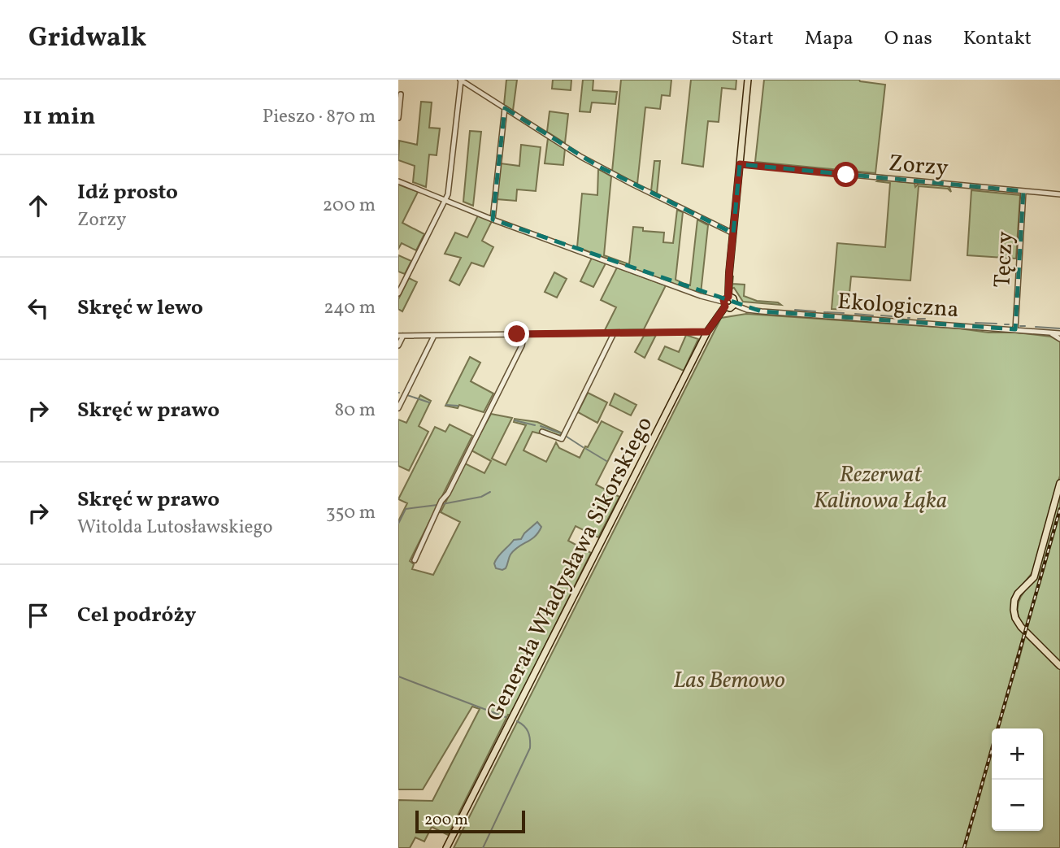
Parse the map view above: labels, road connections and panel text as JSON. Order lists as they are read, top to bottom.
{
  "streets": {
    "main road": ["Generała Władysława Sikorskiego"],
    "street": ["Zorzy", "Tęczy", "Ekologiczna"]
  },
  "crossings": [
    ["Zorzy", "Tęczy"],
    ["Tęczy", "Ekologiczna"],
    ["Ekologiczna", "Generała Władysława Sikorskiego"]
  ],
  "parks": ["Rezerwat Kalinowa Łąka", "Las Bemowo"],
  "scale_bar": "200 m",
  "page": {
    "header": "Gridwalk",
    "nav": [
      "Start",
      "Mapa",
      "O nas",
      "Kontakt"
    ],
    "heading": ["11 min", "Pieszo · 870 m"],
    "list": [
      ["Idź prosto", "Zorzy", "200 m"],
      ["Skręć w lewo", "240 m"],
      ["Skręć w prawo", "80 m"],
      ["Skręć w prawo", "Witolda Lutosławskiego", "350 m"],
      "Cel podróży"
    ],
    "map_buttons": ["+", "−"],
    "scale": "200 m"
  }
}
